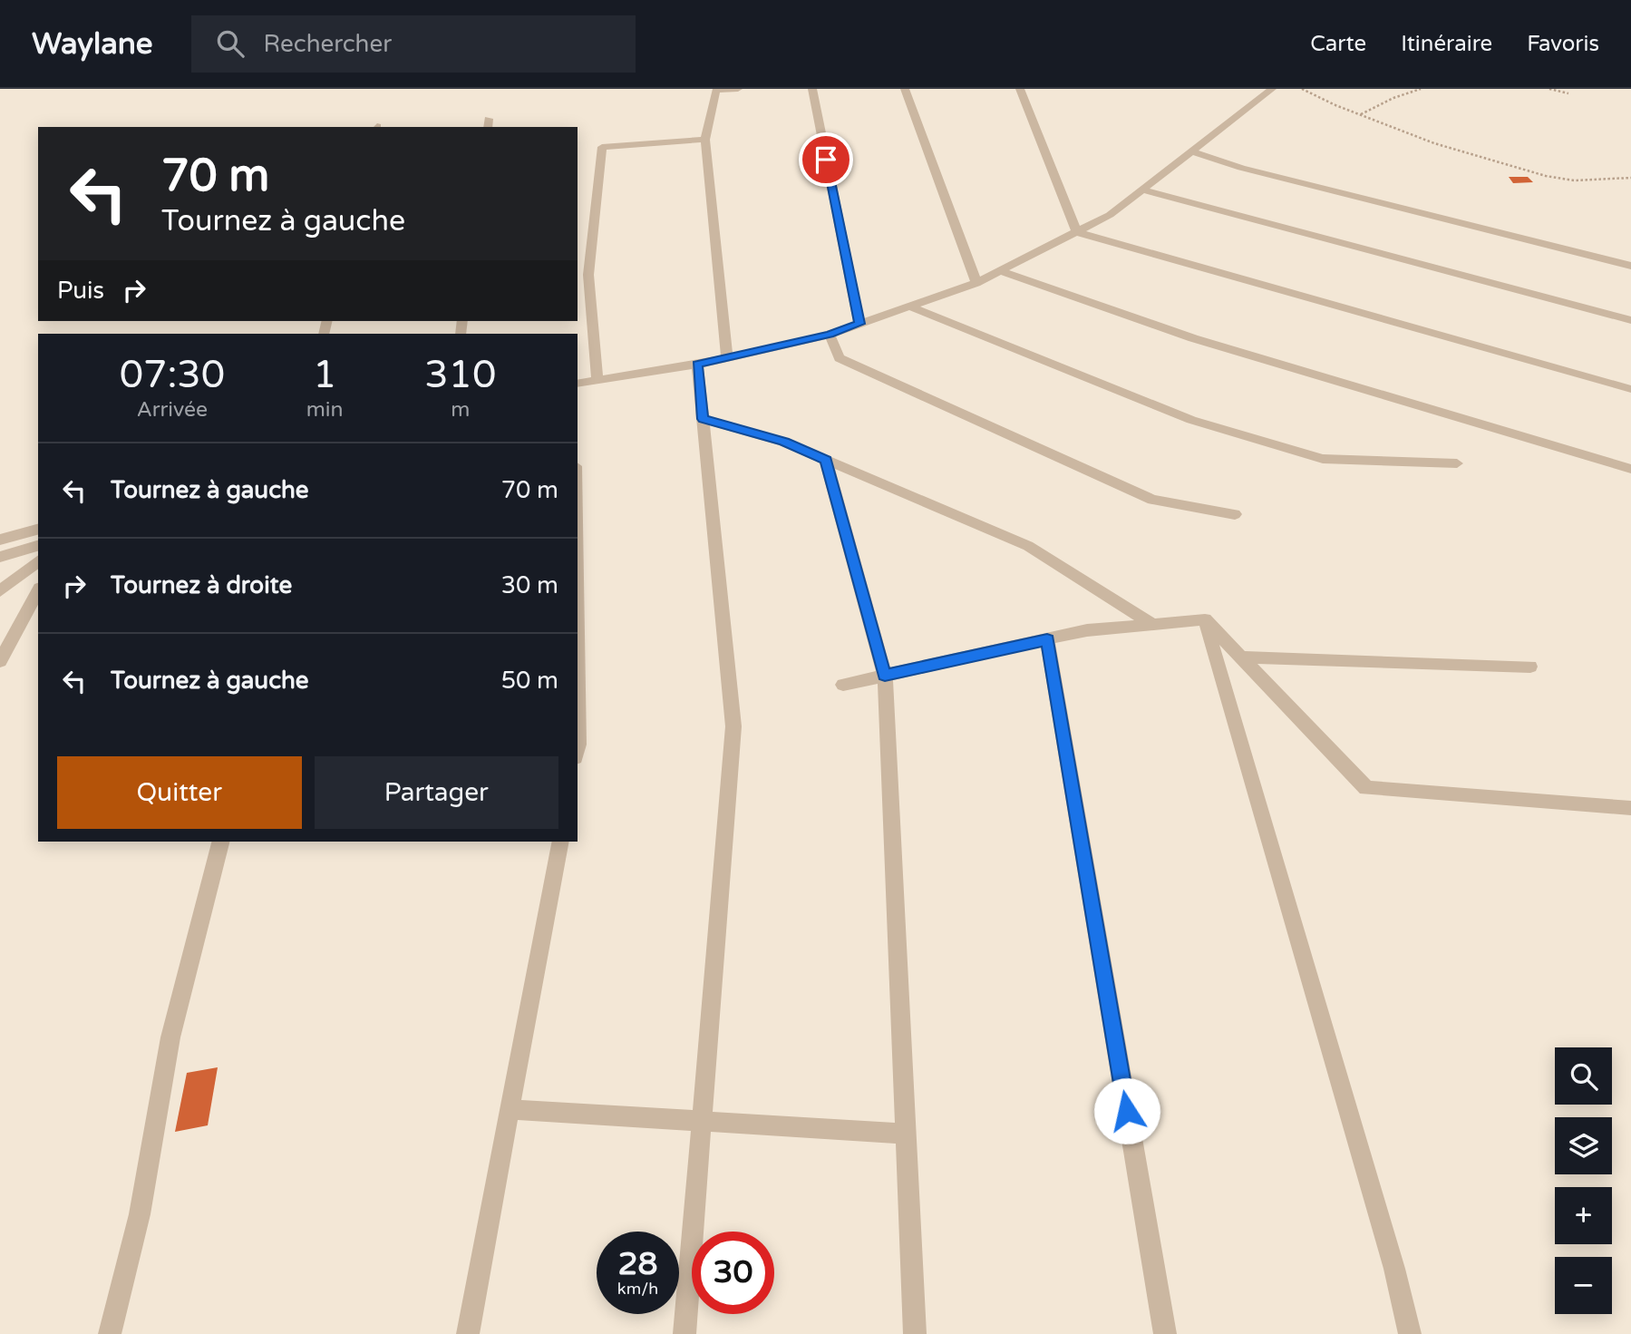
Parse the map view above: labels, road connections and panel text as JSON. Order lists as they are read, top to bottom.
{
  "page": {
    "header": "Waylane",
    "search": "Rechercher",
    "nav": ["Carte", "Itinéraire", "Favoris"],
    "turn": ["70 m", "Tournez à gauche"],
    "then": "Puis",
    "eta": [
      "07:30",
      "Arrivée",
      "1",
      "min",
      "310",
      "m"
    ],
    "list": [
      {
        "name": "Tournez à gauche",
        "value": "70 m"
      },
      {
        "name": "Tournez à droite",
        "value": "30 m"
      },
      {
        "name": "Tournez à gauche",
        "value": "50 m"
      }
    ],
    "buttons": ["Quitter", "Partager"],
    "map_buttons": ["+", "−"],
    "speed": "28 km/h",
    "limit": "30"
  }
}
